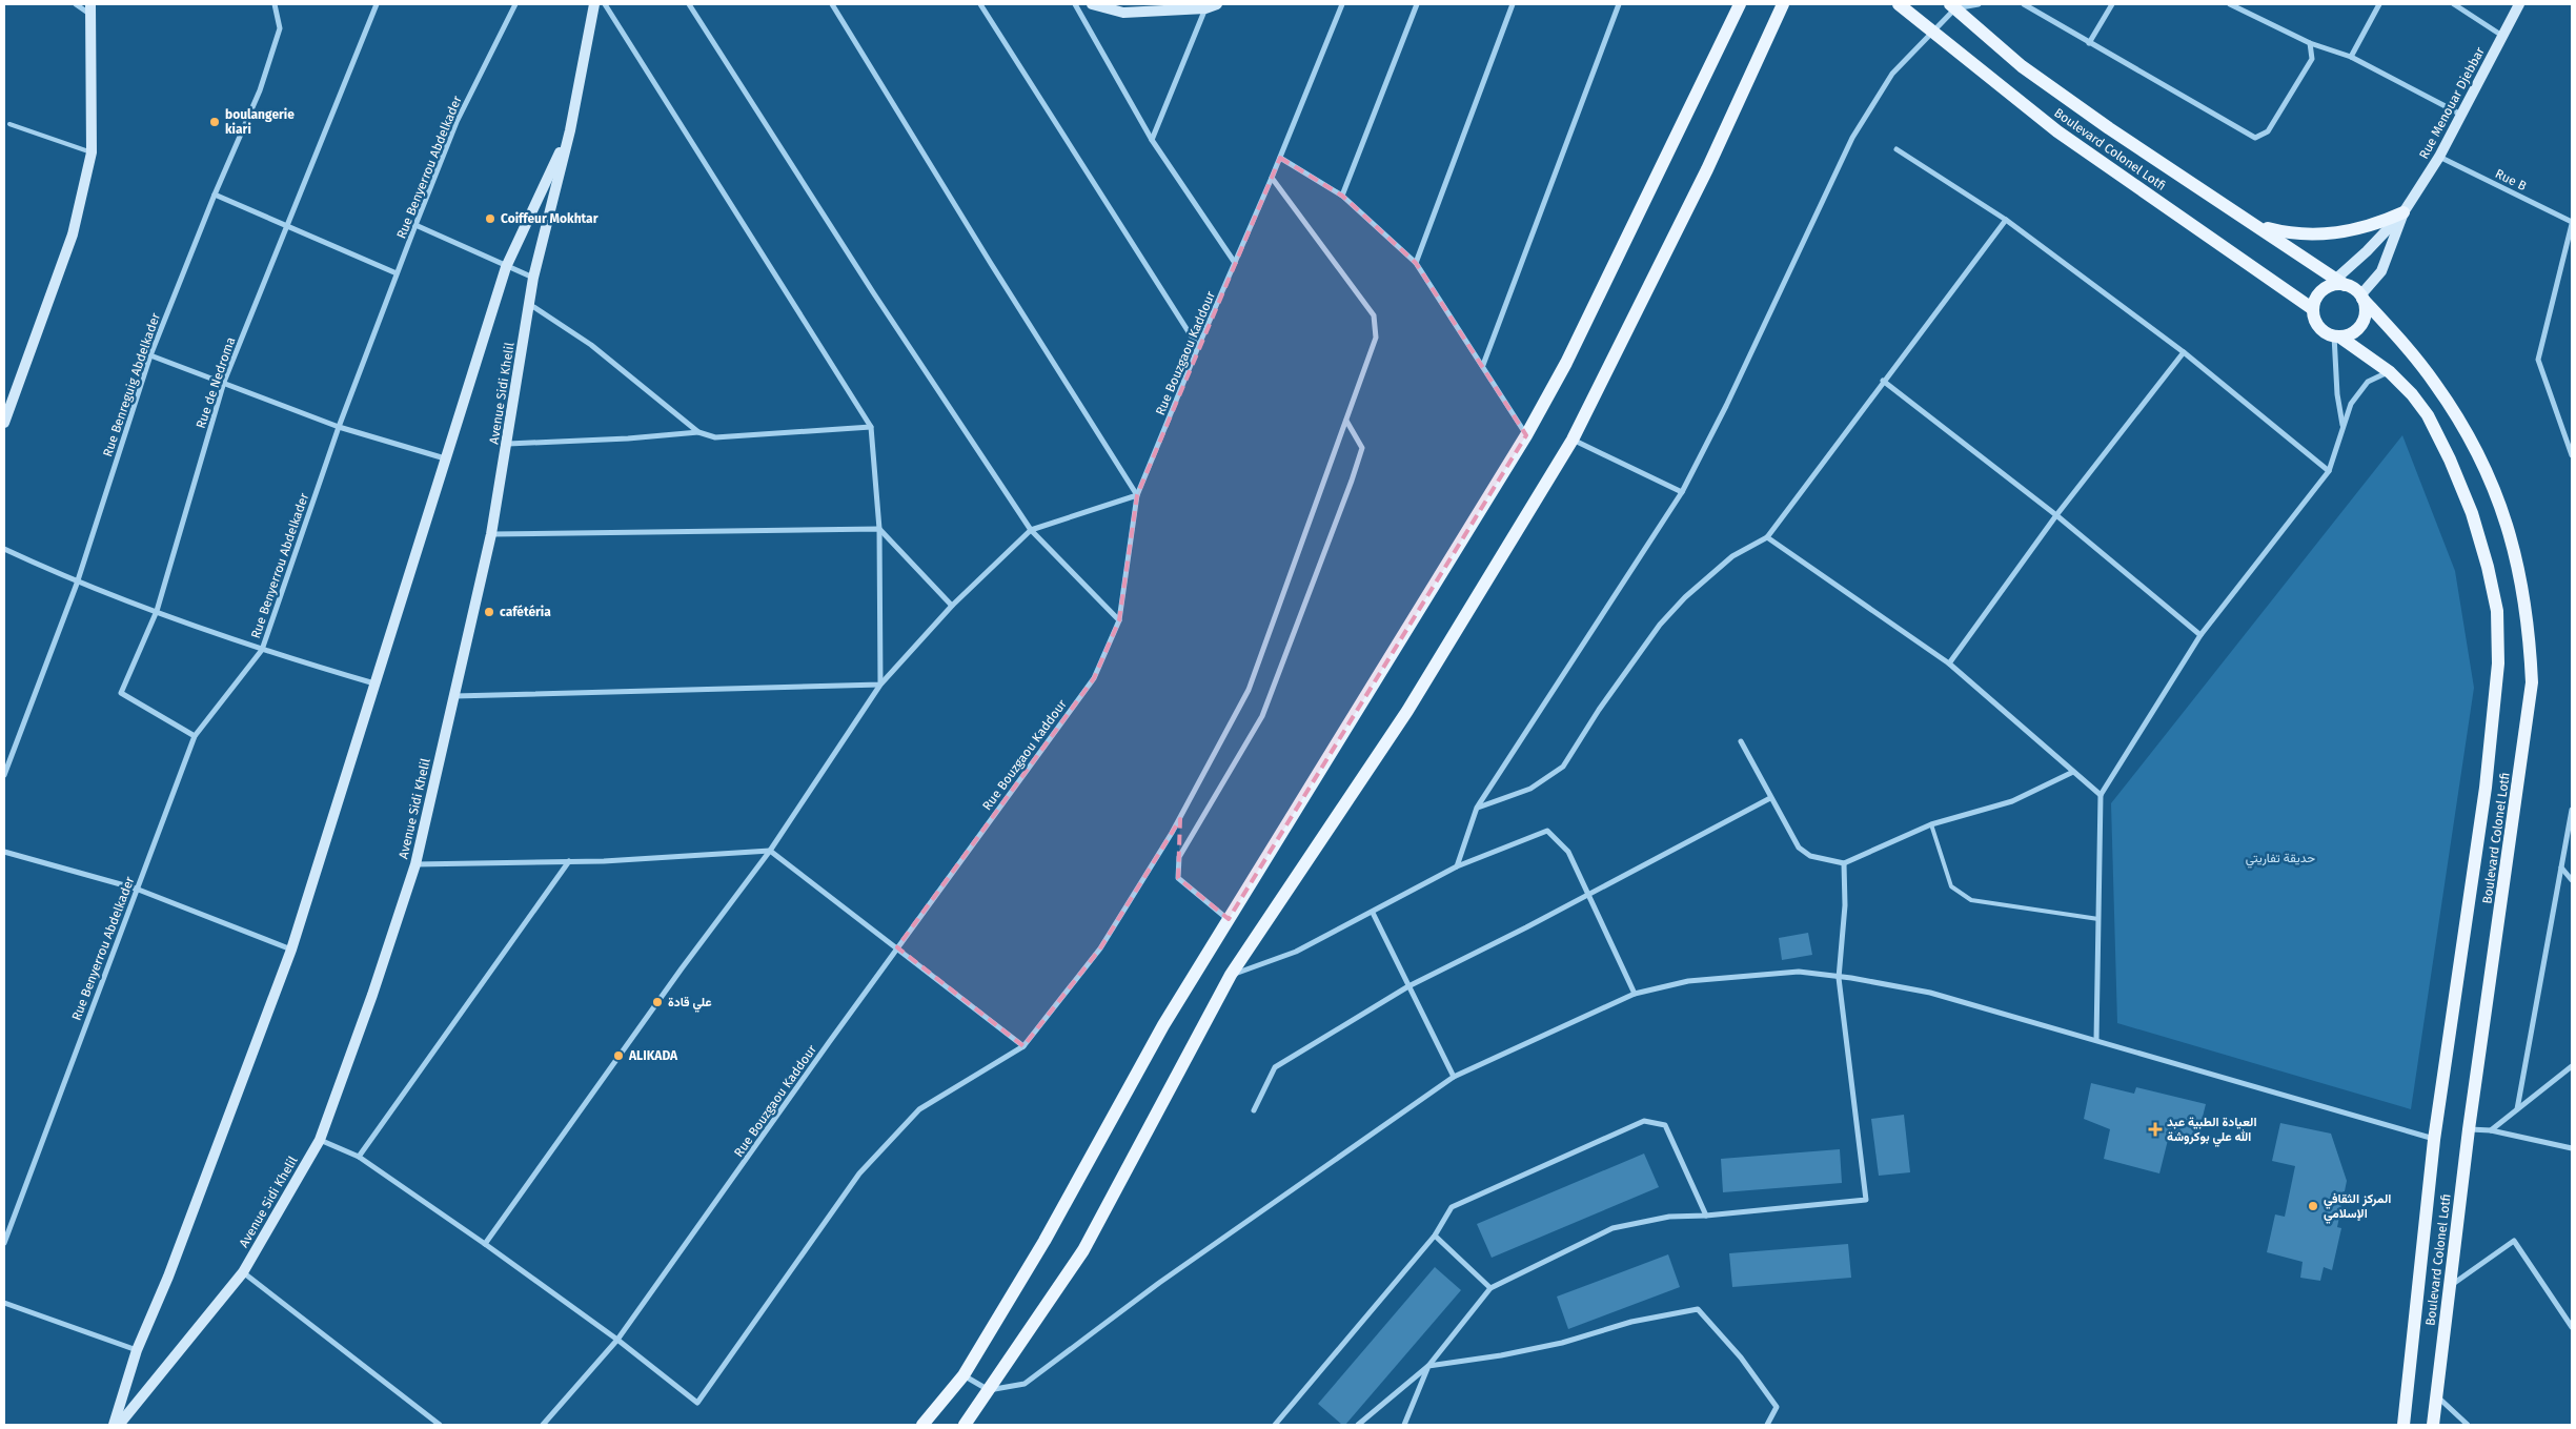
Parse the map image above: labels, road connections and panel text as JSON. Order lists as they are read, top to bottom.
{
  "streets": {
    "main road": ["Boulevard Colonel Lotfi"],
    "street": [
      "Rue Menouar Djebbar",
      "Rue Benyerrou Abdelkader",
      "Rue B",
      "Rue Bouzgaou Kaddour",
      "Rue de Nedroma",
      "Rue Benreguig Abdelkader",
      "Avenue Sidi Khelil"
    ]
  },
  "crossings": [
    ["Rue Menouar Djebbar", "Boulevard Colonel Lotfi"],
    ["Rue Menouar Djebbar", "Rue B"],
    ["Rue Benyerrou Abdelkader", "Rue de Nedroma"]
  ],
  "parks": ["حديقة تفاريتي"],
  "places": {
    "other": [
      "boulangerie kiari",
      "Coiffeur Mokhtar",
      "cafétéria",
      "علي قادة",
      "ALIKADA",
      "المركز الثقافي الإسلامي"
    ],
    "health": ["العيادة الطبية عبد الله علي بوكروشة"]
  }
}
